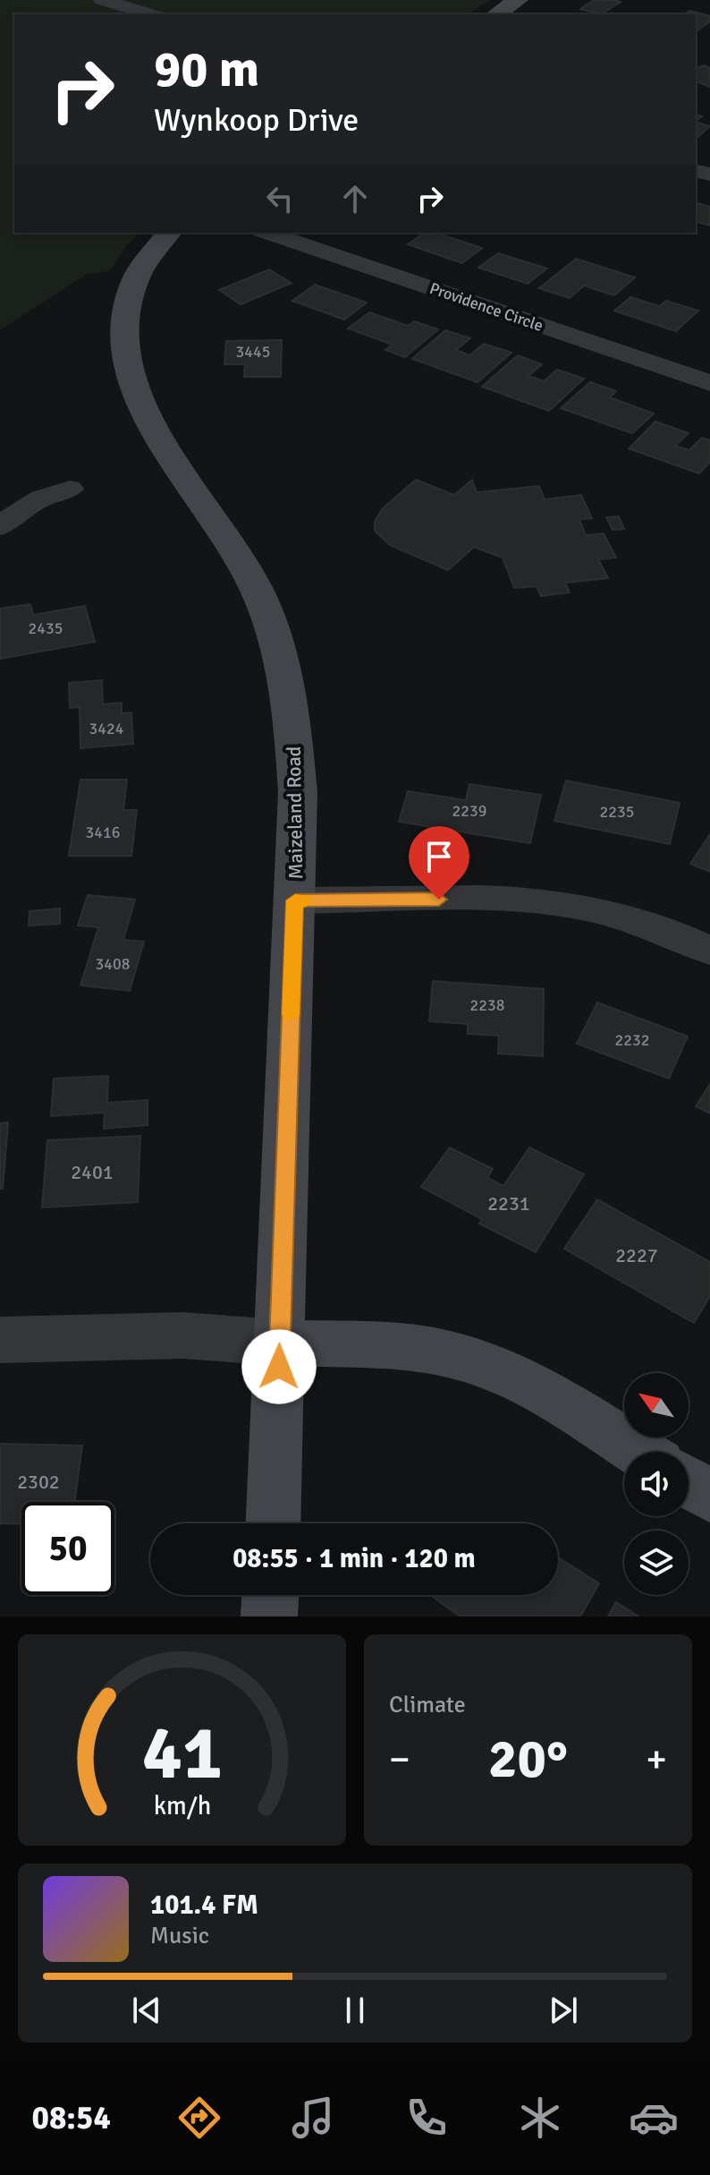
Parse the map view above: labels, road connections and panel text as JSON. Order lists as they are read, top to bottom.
{
  "streets": {
    "main road": ["Maizeland Road"],
    "street": ["Providence Circle"]
  },
  "house_numbers": [
    "3445",
    "2435",
    "3424",
    "2239",
    "2235",
    "3416",
    "3408",
    "2238",
    "2232",
    "2401",
    "2231",
    "2227",
    "2302"
  ],
  "north": "top left",
  "page": {
    "turn": ["90 m", "Wynkoop Drive"],
    "limit": "50",
    "trip": "08:55 · 1 min · 120 m",
    "tile": "Climate",
    "heat": ["−", "20°", "+"],
    "song": ["101.4 FM", "Music"],
    "tabs": "08:54",
    "gauge": ["41", "km/h"]
  }
}
